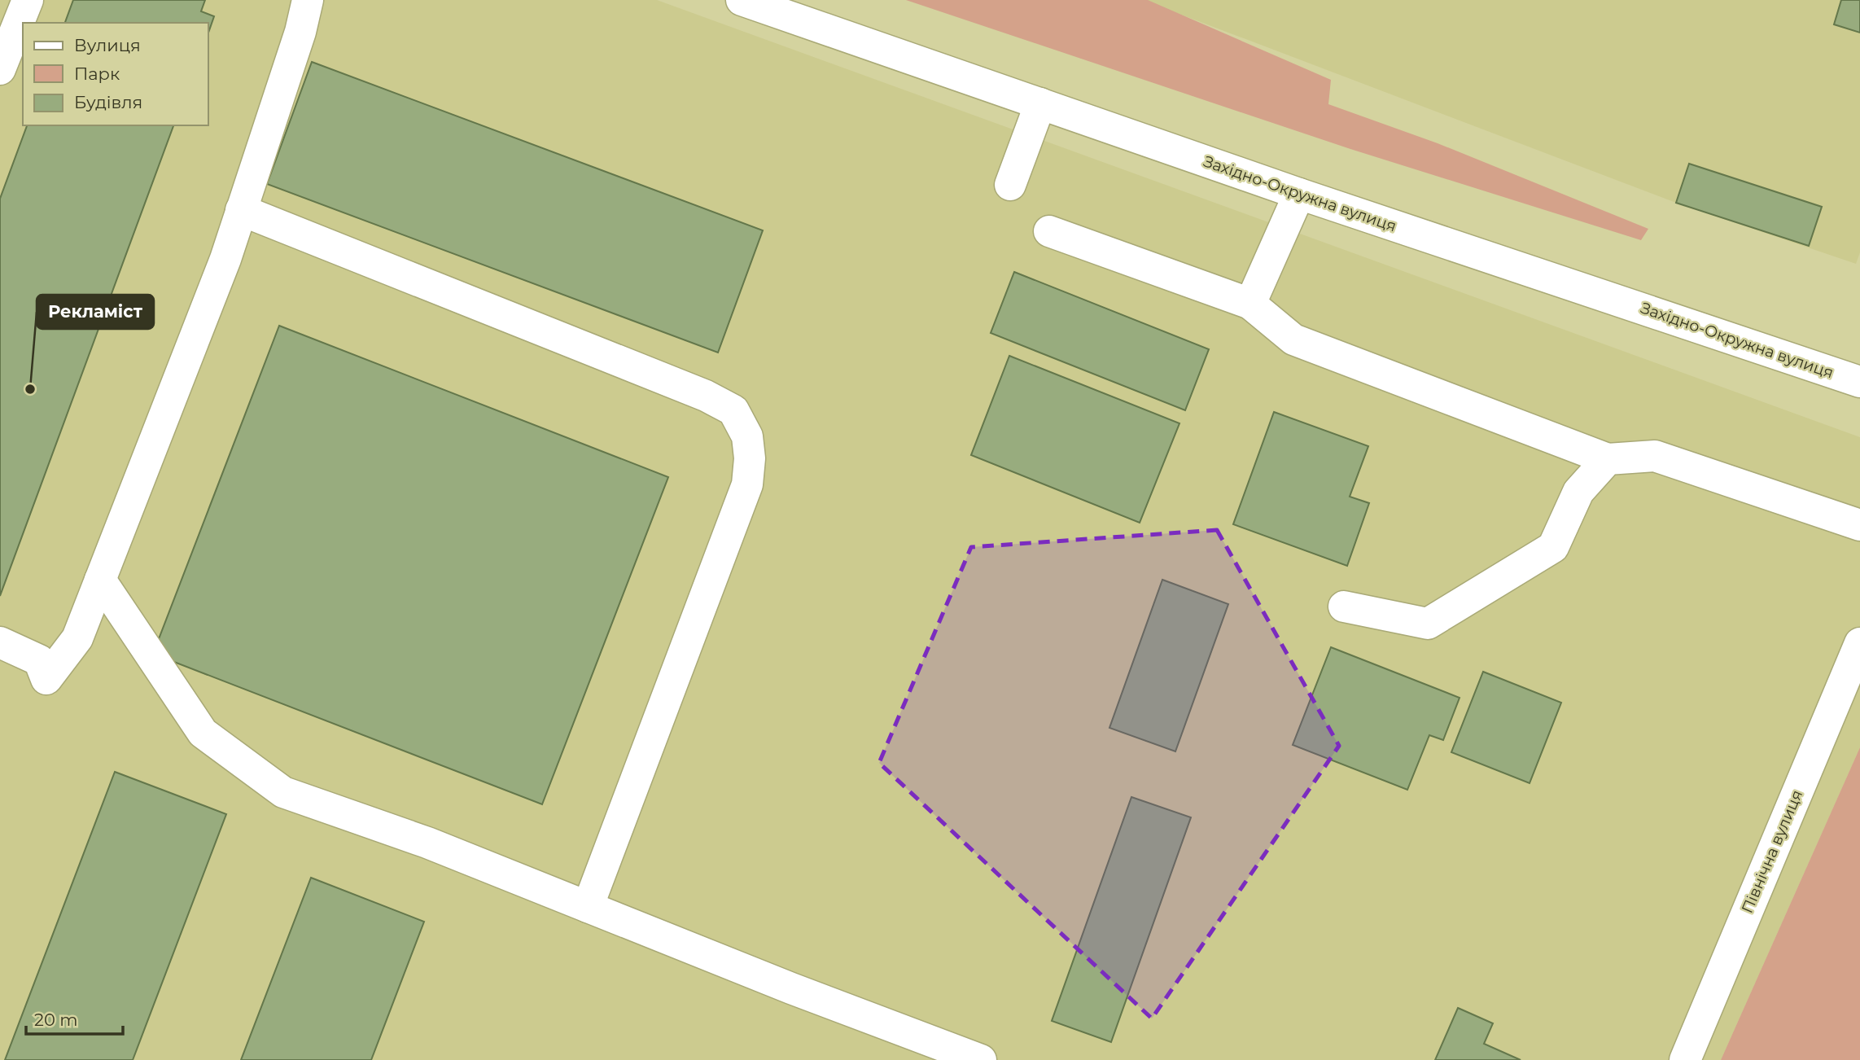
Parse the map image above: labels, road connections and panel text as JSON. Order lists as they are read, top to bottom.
{
  "streets": {
    "main road": ["Західно-Окружна вулиця", "Північна вулиця"]
  },
  "places": ["Рекламіст"],
  "legend": ["Вулиця", "Парк", "Будівля"],
  "scale_bar": "20 m"
}
